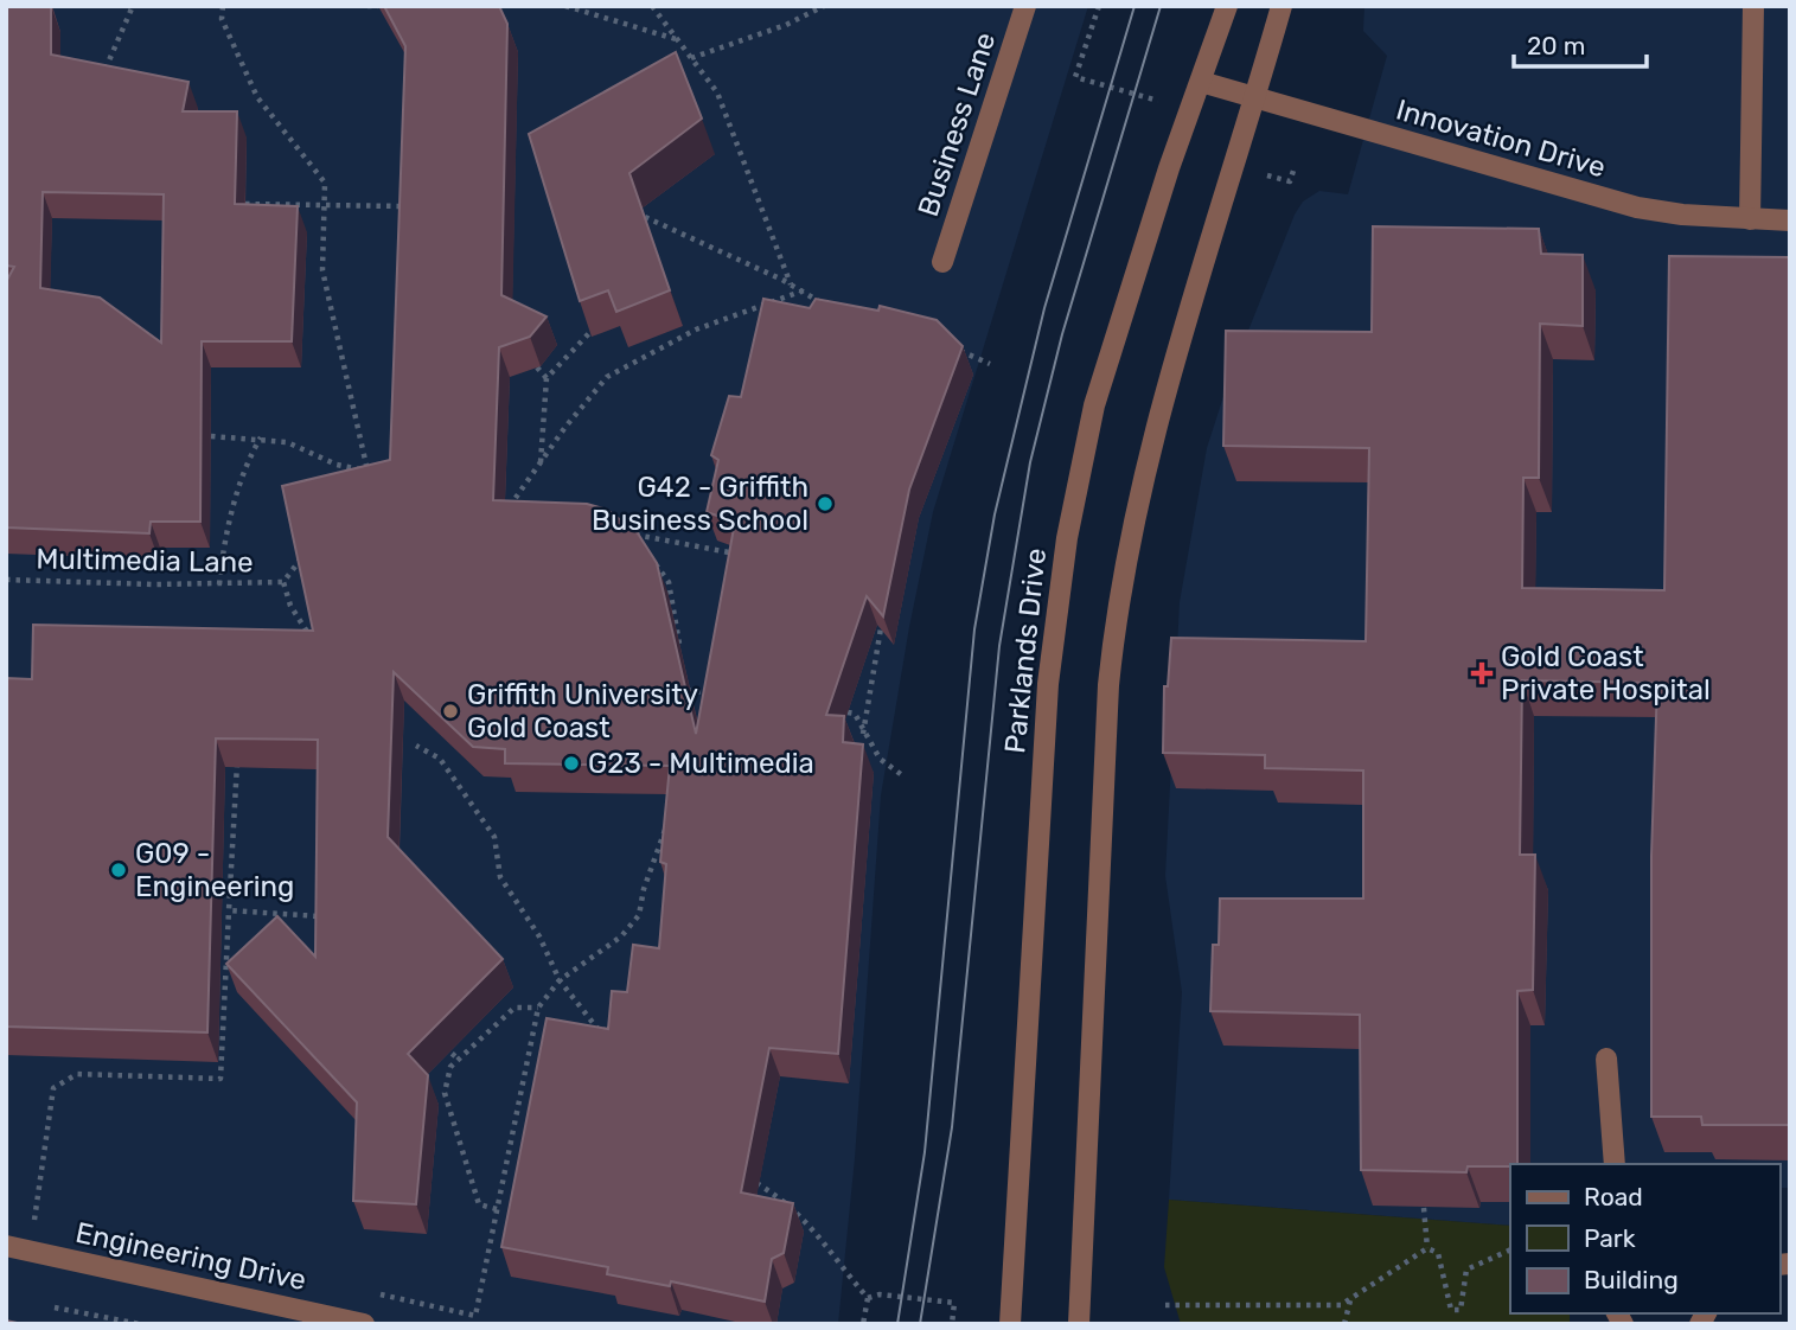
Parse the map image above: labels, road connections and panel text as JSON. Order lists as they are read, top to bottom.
{
  "streets": {
    "street": [
      "Business Lane",
      "Innovation Drive",
      "Parklands Drive",
      "Engineering Drive"
    ],
    "path": ["Multimedia Lane"]
  },
  "crossings": [
    ["Innovation Drive", "Parklands Drive"]
  ],
  "places": {
    "other": [
      "G42 - Griffith Business School",
      "Griffith University Gold Coast",
      "G23 - Multimedia",
      "G09 - Engineering"
    ],
    "health": ["Gold Coast Private Hospital"]
  },
  "legend": ["Road", "Park", "Building"],
  "scale_bar": "20 m"
}
